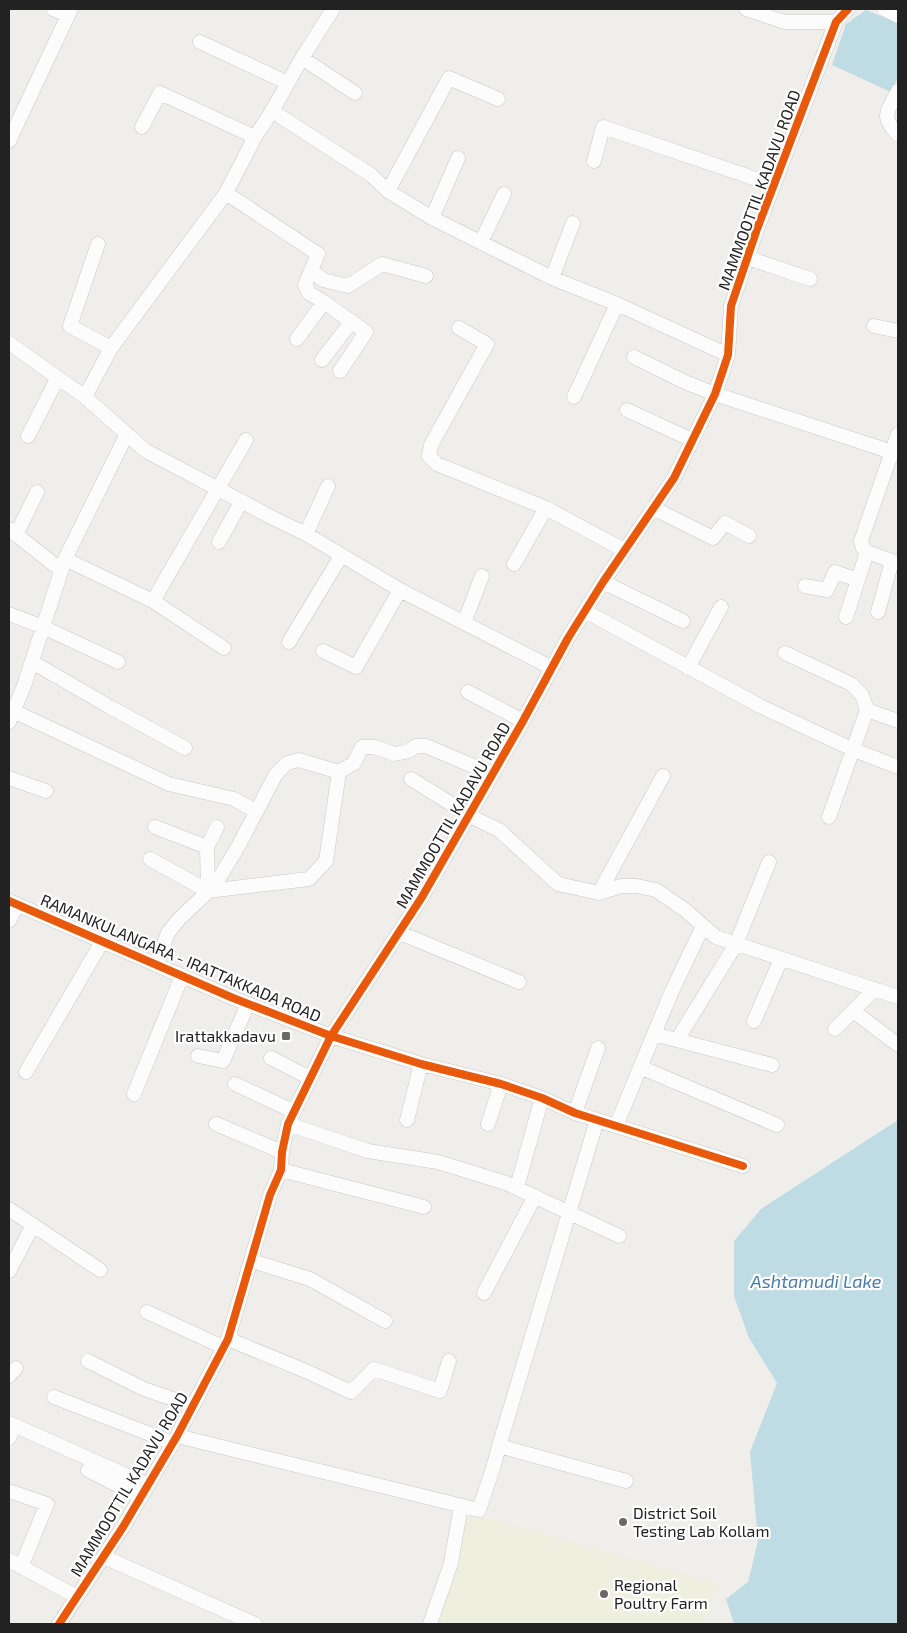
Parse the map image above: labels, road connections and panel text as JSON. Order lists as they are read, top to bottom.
{
  "streets": {
    "street": ["MAMMOOTTIL KADAVU ROAD", "RAMANKULANGARA - IRATTAKKADA ROAD"]
  },
  "crossings": [
    ["MAMMOOTTIL KADAVU ROAD", "RAMANKULANGARA - IRATTAKKADA ROAD"]
  ],
  "water": ["Ashtamudi Lake"],
  "places": {
    "transit": ["Irattakkadavu"],
    "other": ["District Soil Testing Lab Kollam", "Regional Poultry Farm"]
  }
}
